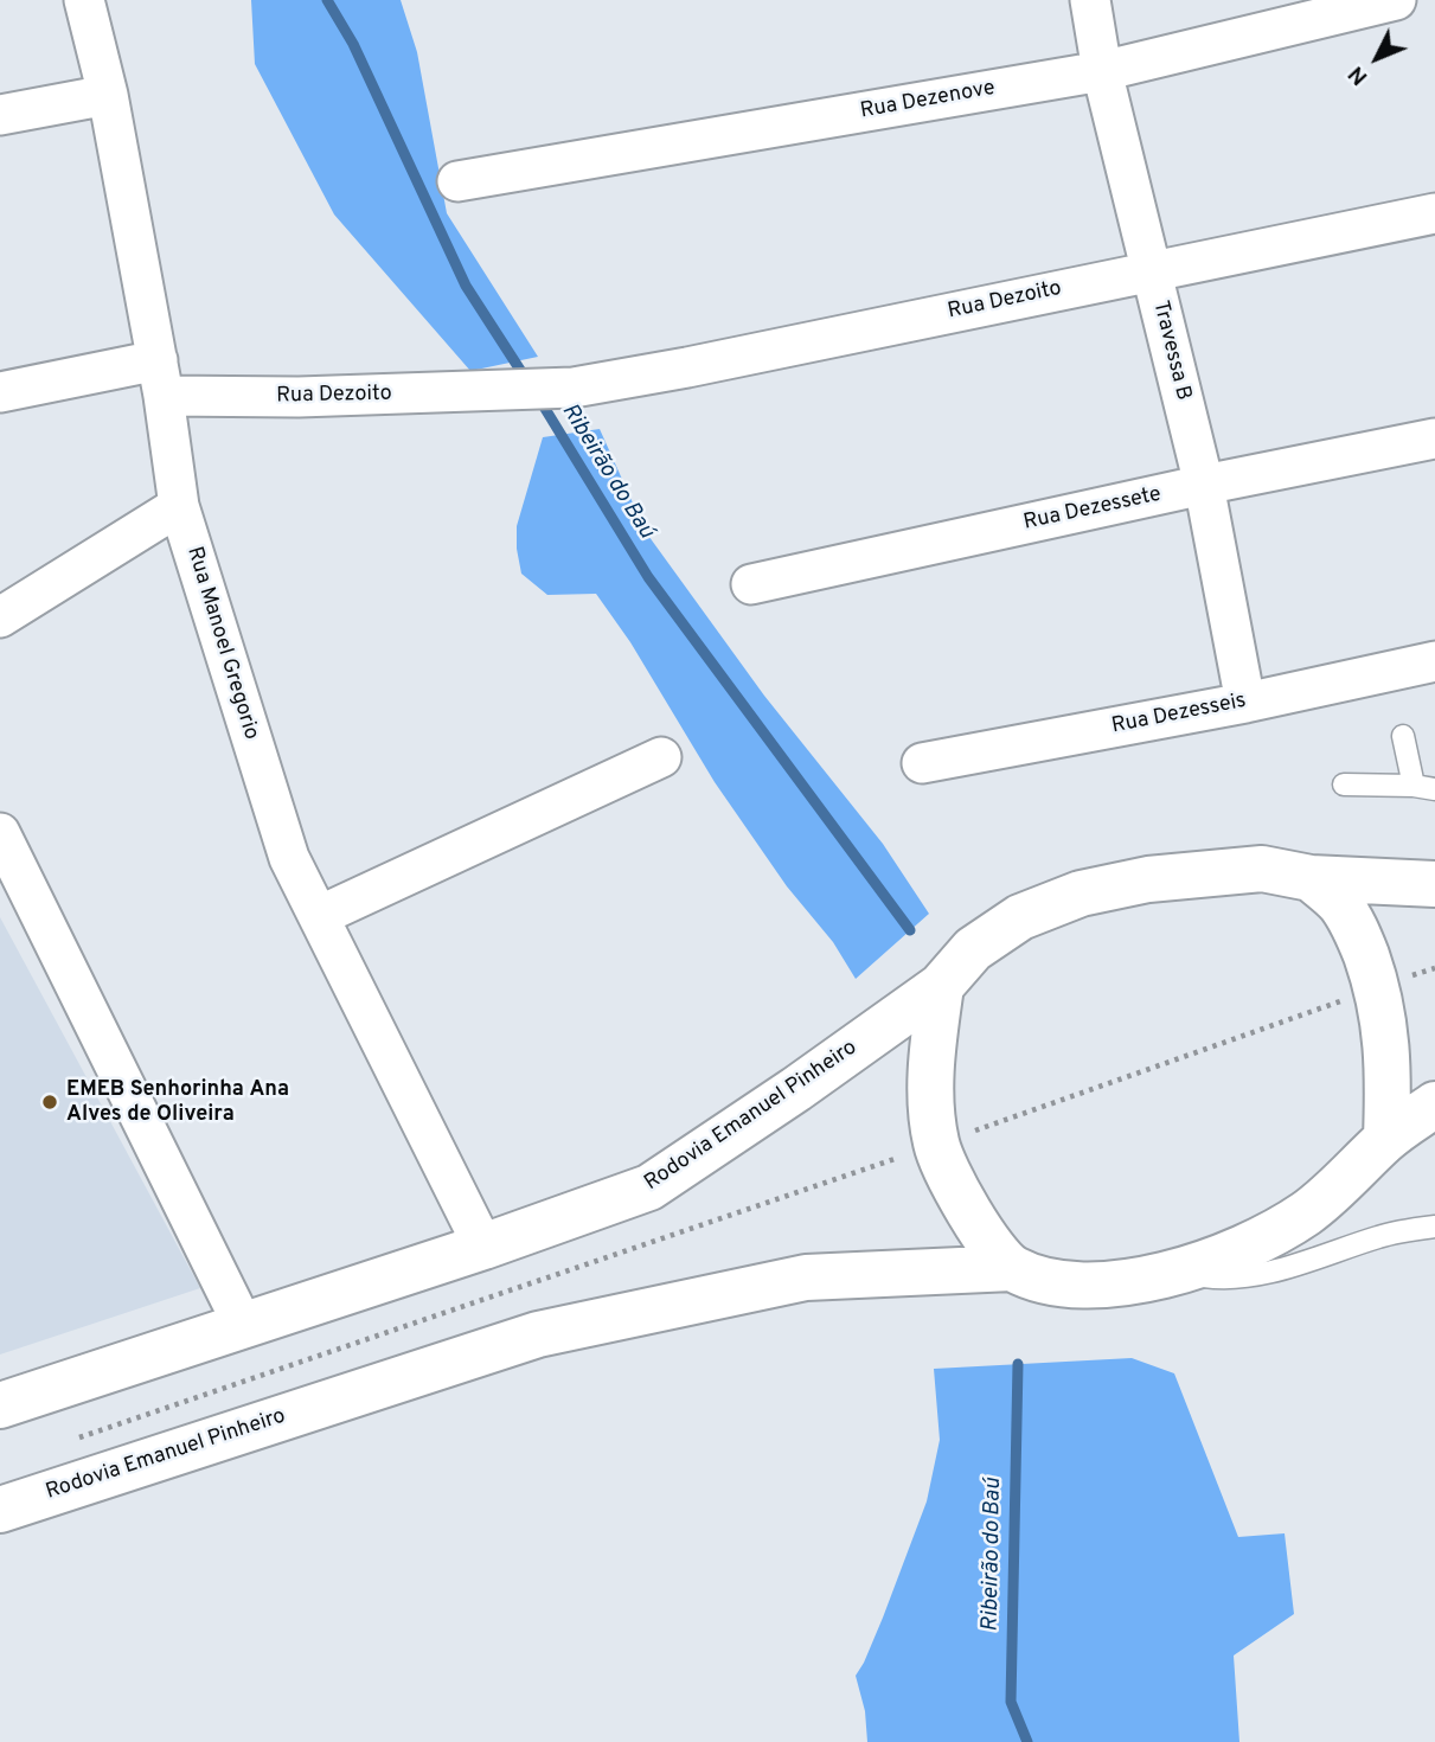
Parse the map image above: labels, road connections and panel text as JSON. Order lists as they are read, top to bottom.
{
  "streets": {
    "main road": ["Rodovia Emanuel Pinheiro"],
    "street": [
      "Rua Dezenove",
      "Rua Dezoito",
      "Travessa B",
      "Rua Dezessete",
      "Rua Manoel Gregorio",
      "Rua Dezesseis"
    ]
  },
  "crossings": [
    ["Rua Dezenove", "Travessa B"],
    ["Rua Dezoito", "Travessa B"],
    ["Rua Dezoito", "Rua Manoel Gregorio"],
    ["Travessa B", "Rua Dezessete"],
    ["Travessa B", "Rua Dezesseis"],
    ["Rua Manoel Gregorio", "Rodovia Emanuel Pinheiro"]
  ],
  "water": ["Ribeirão do Baú"],
  "places": ["EMEB Senhorinha Ana Alves de Oliveira"],
  "north": "bottom left"
}
